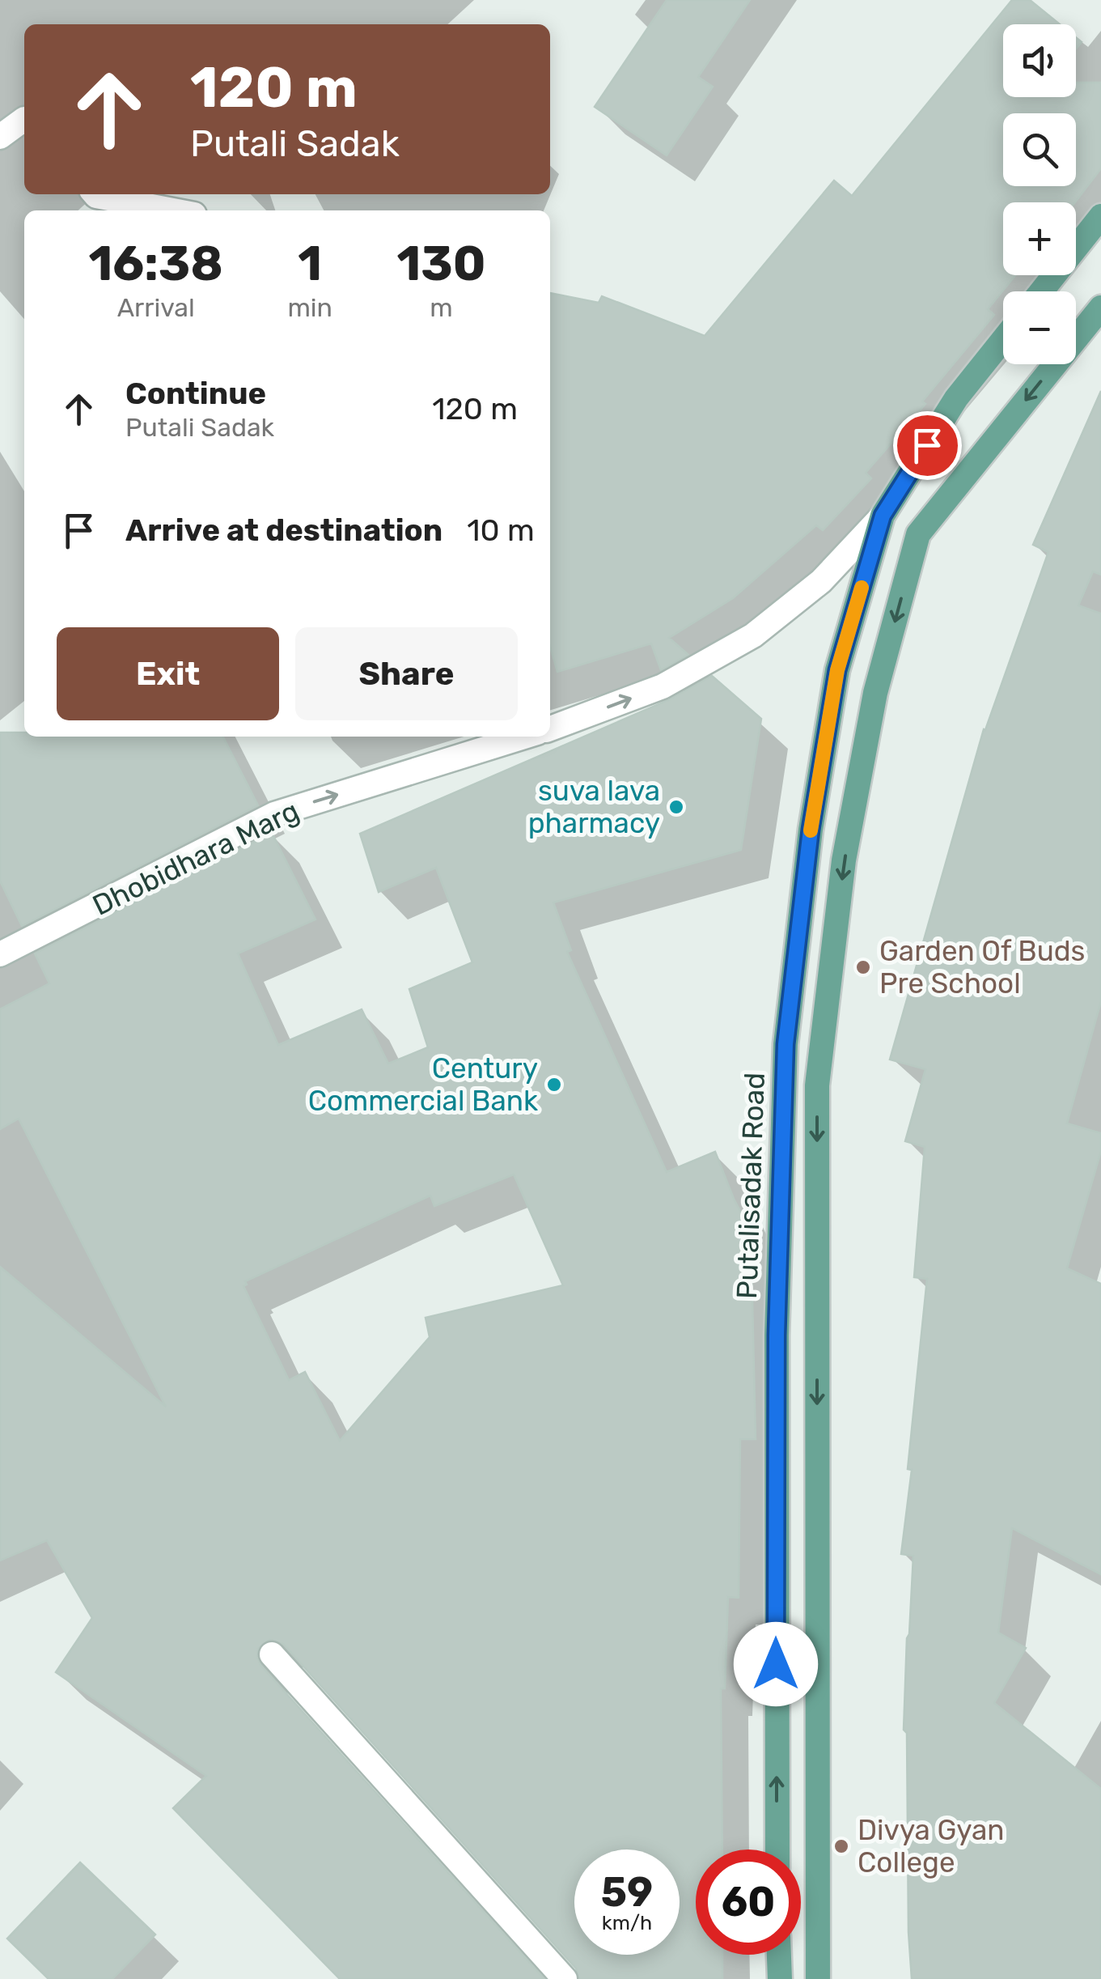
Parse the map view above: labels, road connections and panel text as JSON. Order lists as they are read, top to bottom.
{
  "streets": {
    "main road": ["Putalisadak Road"],
    "street": ["Dhobidhara Marg"]
  },
  "crossings": [
    ["Dhobidhara Marg", "Putalisadak Road"]
  ],
  "one_way": ["Dhobidhara Marg"],
  "places": [
    "suva lava pharmacy",
    "Garden Of Buds Pre School",
    "Century Commercial Bank",
    "Divya Gyan College"
  ],
  "page": {
    "map_buttons": ["+", "−"],
    "turn": ["120 m", "Putali Sadak"],
    "eta": [
      "16:38",
      "Arrival",
      "1",
      "min",
      "130",
      "m"
    ],
    "list": [
      {
        "name": "Continue",
        "note": "Putali Sadak",
        "value": "120 m"
      },
      {
        "name": "Arrive at destination",
        "value": "10 m"
      }
    ],
    "buttons": ["Exit", "Share"],
    "speed": "59 km/h",
    "limit": "60"
  }
}
